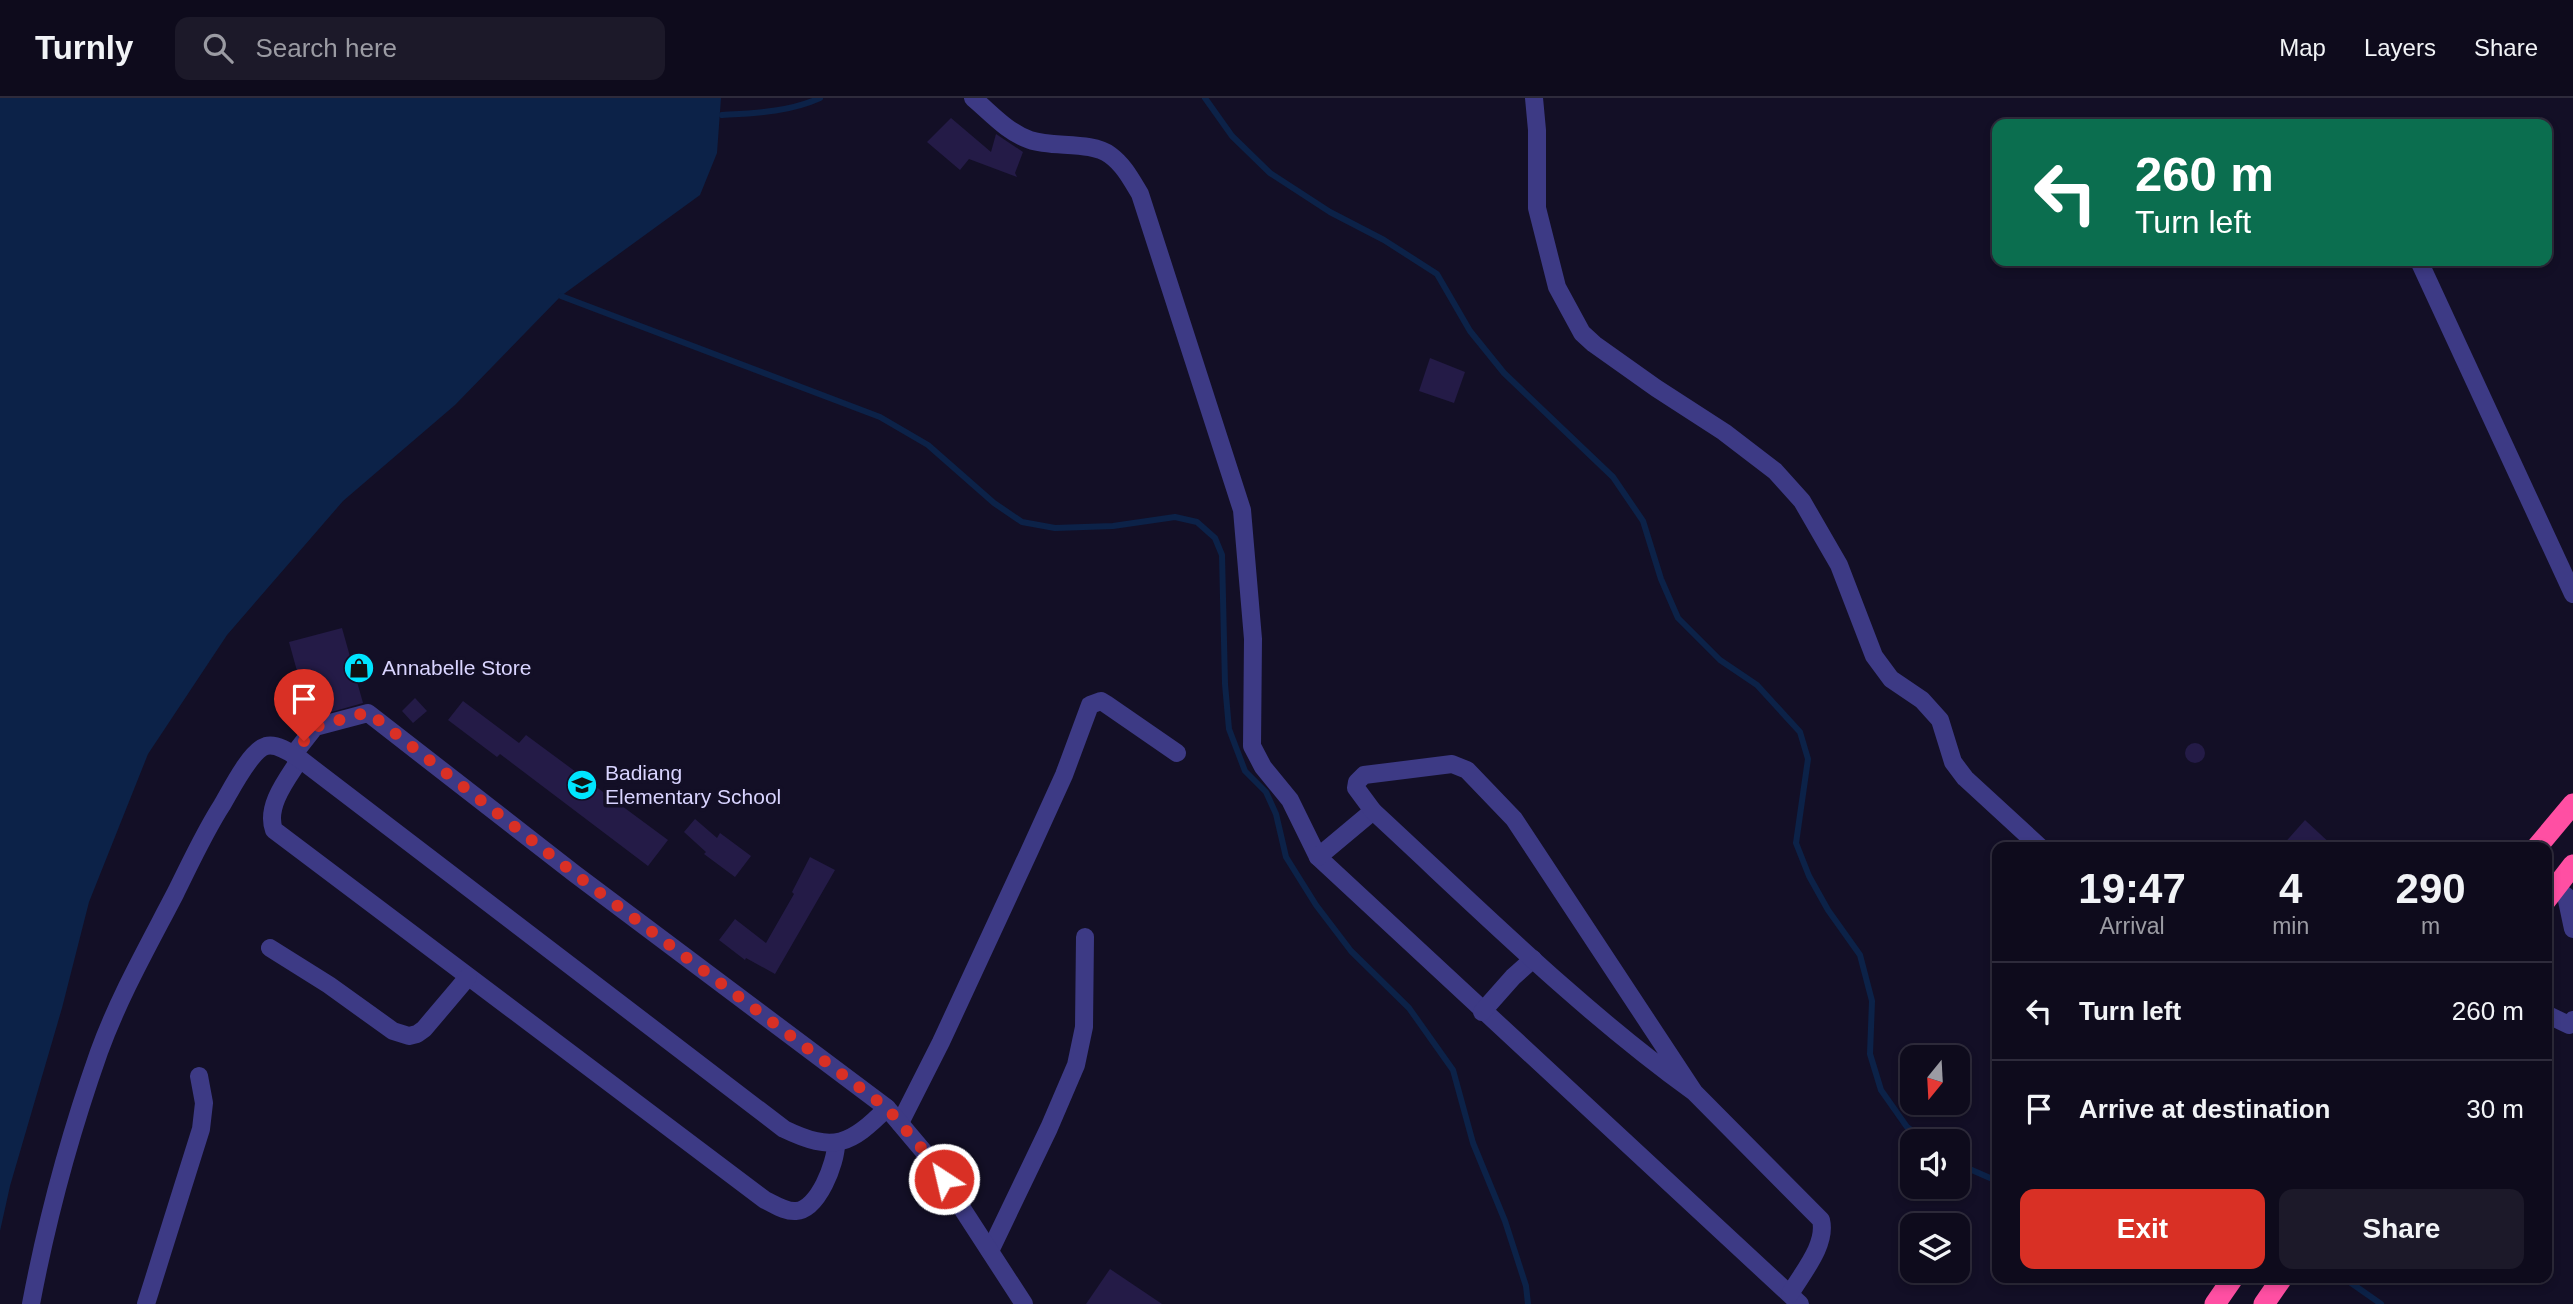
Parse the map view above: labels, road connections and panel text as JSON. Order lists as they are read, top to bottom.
{
  "places": {
    "shop": ["Annabelle Store"],
    "school or university": ["Badiang Elementary School"]
  },
  "north": "bottom",
  "page": {
    "header": "Turnly",
    "search": "Search here",
    "nav": ["Map", "Layers", "Share"],
    "turn": ["260 m", "Turn left"],
    "eta": [
      "19:47",
      "Arrival",
      "4",
      "min",
      "290",
      "m"
    ],
    "list": [
      {
        "name": "Turn left",
        "value": "260 m"
      },
      {
        "name": "Arrive at destination",
        "value": "30 m"
      }
    ],
    "buttons": ["Exit", "Share"]
  }
}
